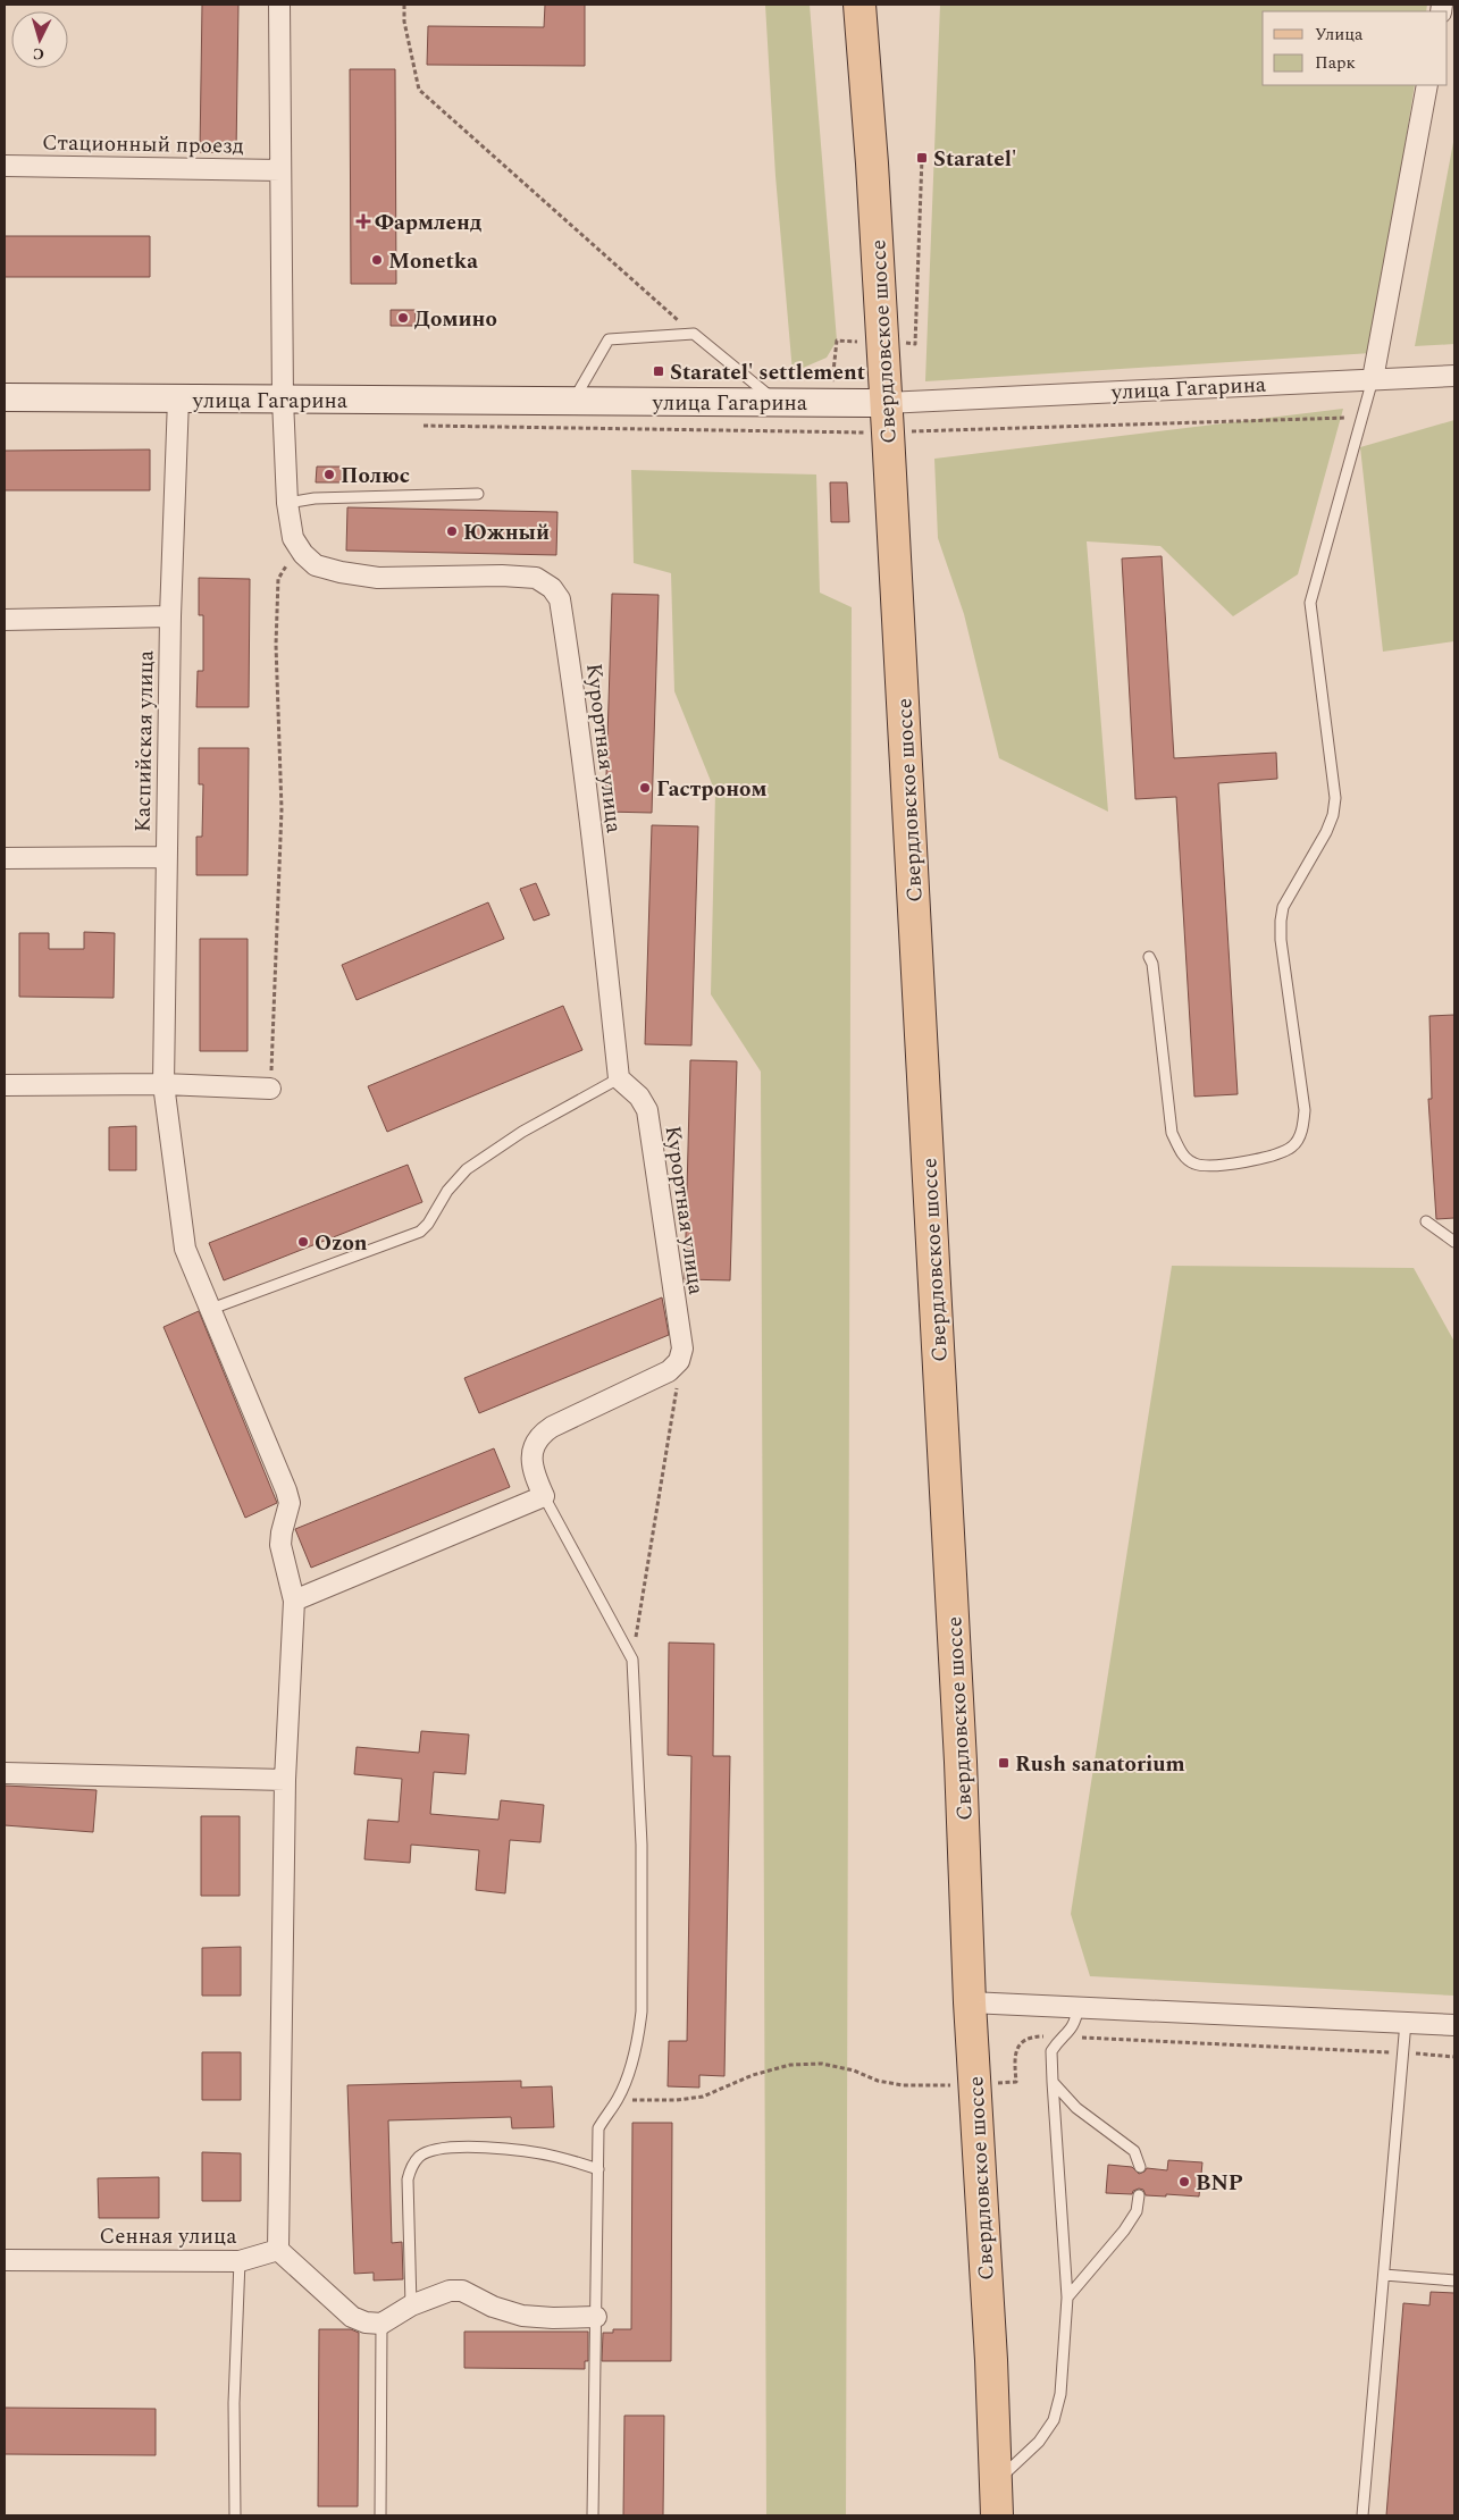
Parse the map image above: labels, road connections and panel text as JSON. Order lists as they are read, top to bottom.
{
  "streets": {
    "main road": ["Свердловское шоссе"],
    "street": [
      "Стационный проезд",
      "улица Гагарина",
      "Каспийская улица",
      "Курортная улица",
      "Сенная улица"
    ]
  },
  "crossings": [
    ["Свердловское шоссе", "улица Гагарина"],
    ["улица Гагарина", "Каспийская улица"],
    ["Каспийская улица", "Сенная улица"]
  ],
  "places": {
    "transit": ["Staratel'", "Staratel' settlement", "Rush sanatorium"],
    "health": ["Фармленд"],
    "other": [
      "Monetka",
      "Домино",
      "Полюс",
      "Южный",
      "Гастроном",
      "Ozon",
      "BNP"
    ]
  },
  "legend": ["Улица", "Парк"],
  "north": "bottom"
}
